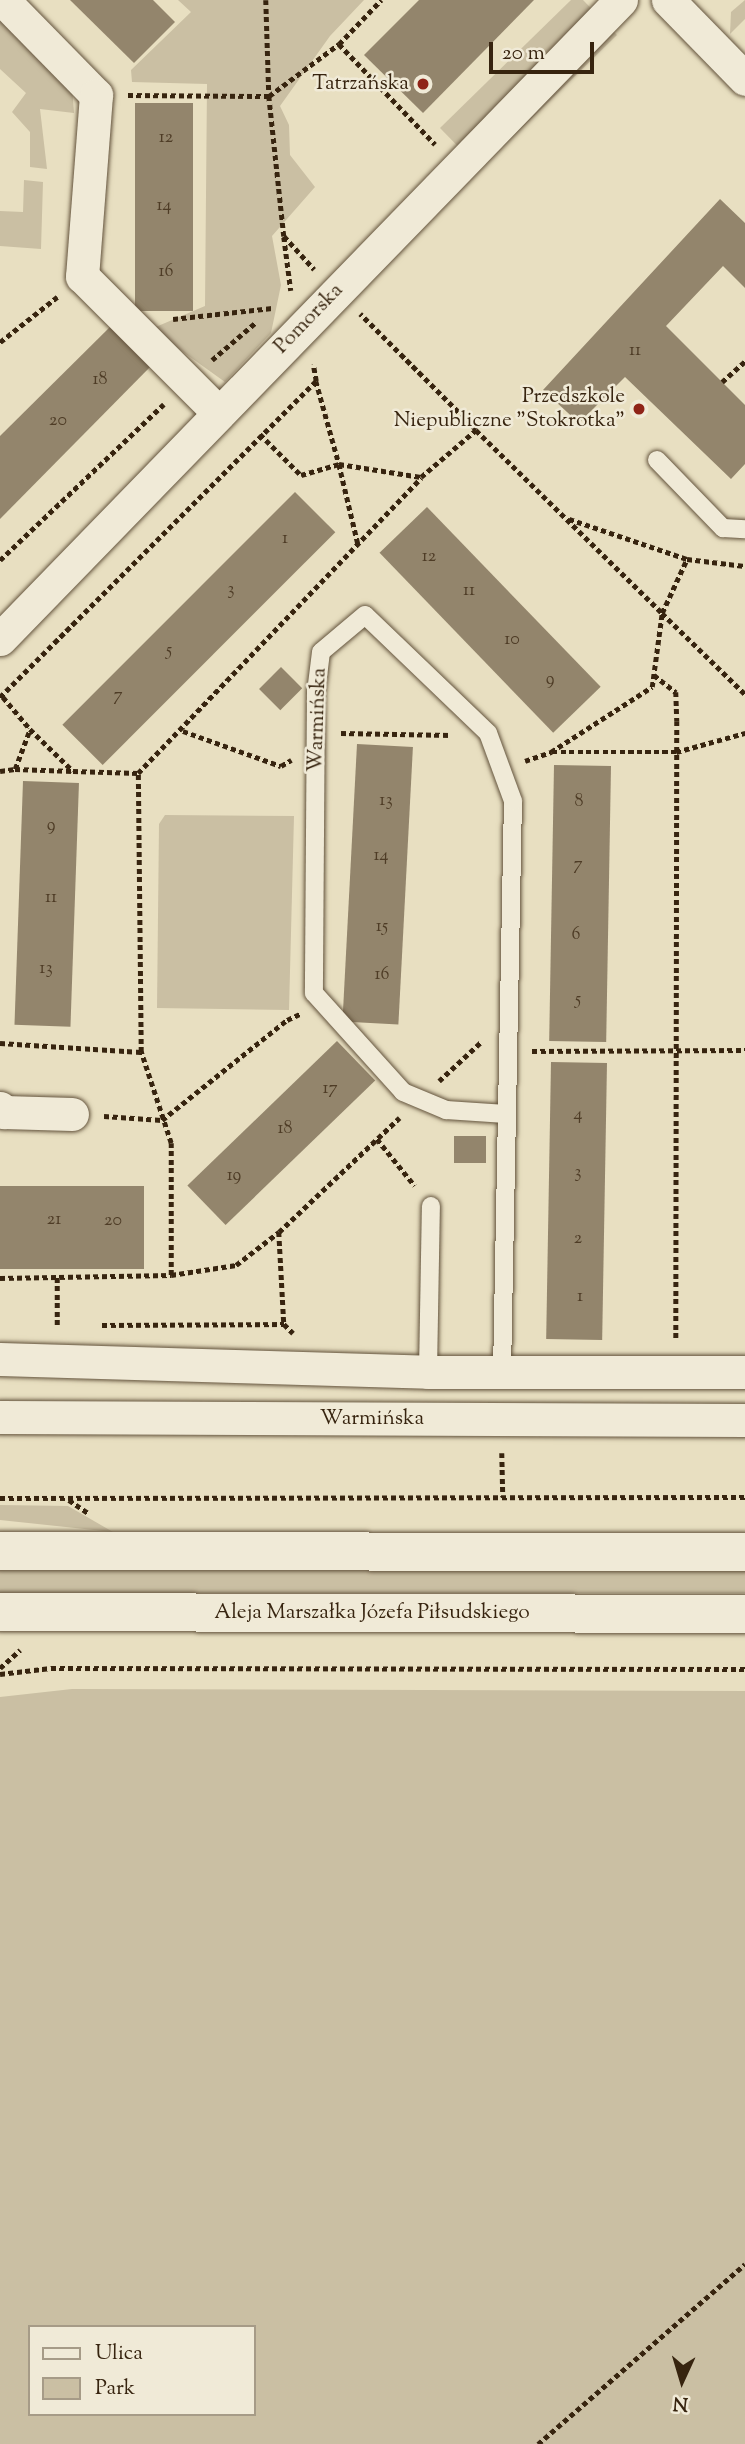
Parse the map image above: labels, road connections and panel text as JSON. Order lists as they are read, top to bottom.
{
  "streets": {
    "street": ["Pomorska", "Warmińska", "Aleja Marszałka Józefa Piłsudskiego"]
  },
  "places": ["Tatrzańska", "Przedszkole Niepubliczne \"Stokrotka\""],
  "house_numbers": [
    "12",
    "14",
    "16",
    "11",
    "18",
    "20",
    "1",
    "12",
    "3",
    "11",
    "10",
    "5",
    "9",
    "7",
    "13",
    "8",
    "9",
    "14",
    "7",
    "11",
    "15",
    "6",
    "13",
    "16",
    "5",
    "17",
    "4",
    "18",
    "3",
    "19",
    "21",
    "20",
    "2",
    "1"
  ],
  "legend": ["Ulica", "Park"],
  "scale_bar": "20 m",
  "north": "bottom"
}
